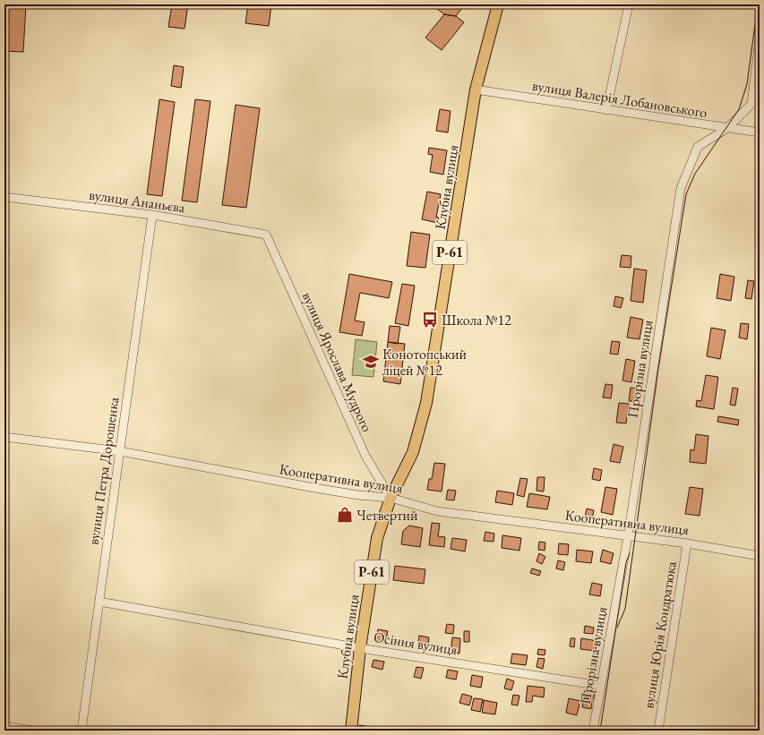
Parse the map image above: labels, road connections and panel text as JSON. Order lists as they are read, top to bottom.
{
  "streets": {
    "main road": ["Клубна вулиця", "Р-61"],
    "street": [
      "вулиця Валерія Лобановського",
      "вулиця Ананьєва",
      "вулиця Ярослава Мудрого",
      "Прорізна вулиця",
      "вулиця Петра Дорошенка",
      "Кооперативна вулиця",
      "вулиця Юрія Кондратюка",
      "Осіння вулиця"
    ]
  },
  "crossings": [
    ["вулиця Валерія Лобановського", "Клубна вулиця"],
    ["вулиця Валерія Лобановського", "Прорізна вулиця"],
    ["Клубна вулиця", "вулиця Ярослава Мудрого"],
    ["Клубна вулиця", "Кооперативна вулиця"],
    ["Клубна вулиця", "Осіння вулиця"],
    ["вулиця Ананьєва", "вулиця Ярослава Мудрого"],
    ["вулиця Ананьєва", "вулиця Петра Дорошенка"],
    ["вулиця Ярослава Мудрого", "Кооперативна вулиця"],
    ["Прорізна вулиця", "Кооперативна вулиця"],
    ["Прорізна вулиця", "Осіння вулиця"],
    ["вулиця Петра Дорошенка", "Кооперативна вулиця"],
    ["вулиця Петра Дорошенка", "Осіння вулиця"],
    ["Кооперативна вулиця", "вулиця Юрія Кондратюка"]
  ],
  "places": {
    "bus stop": ["Школа №12"],
    "school or university": ["Конотопський ліцей №12"],
    "shop": ["Четвертий"]
  }
}
